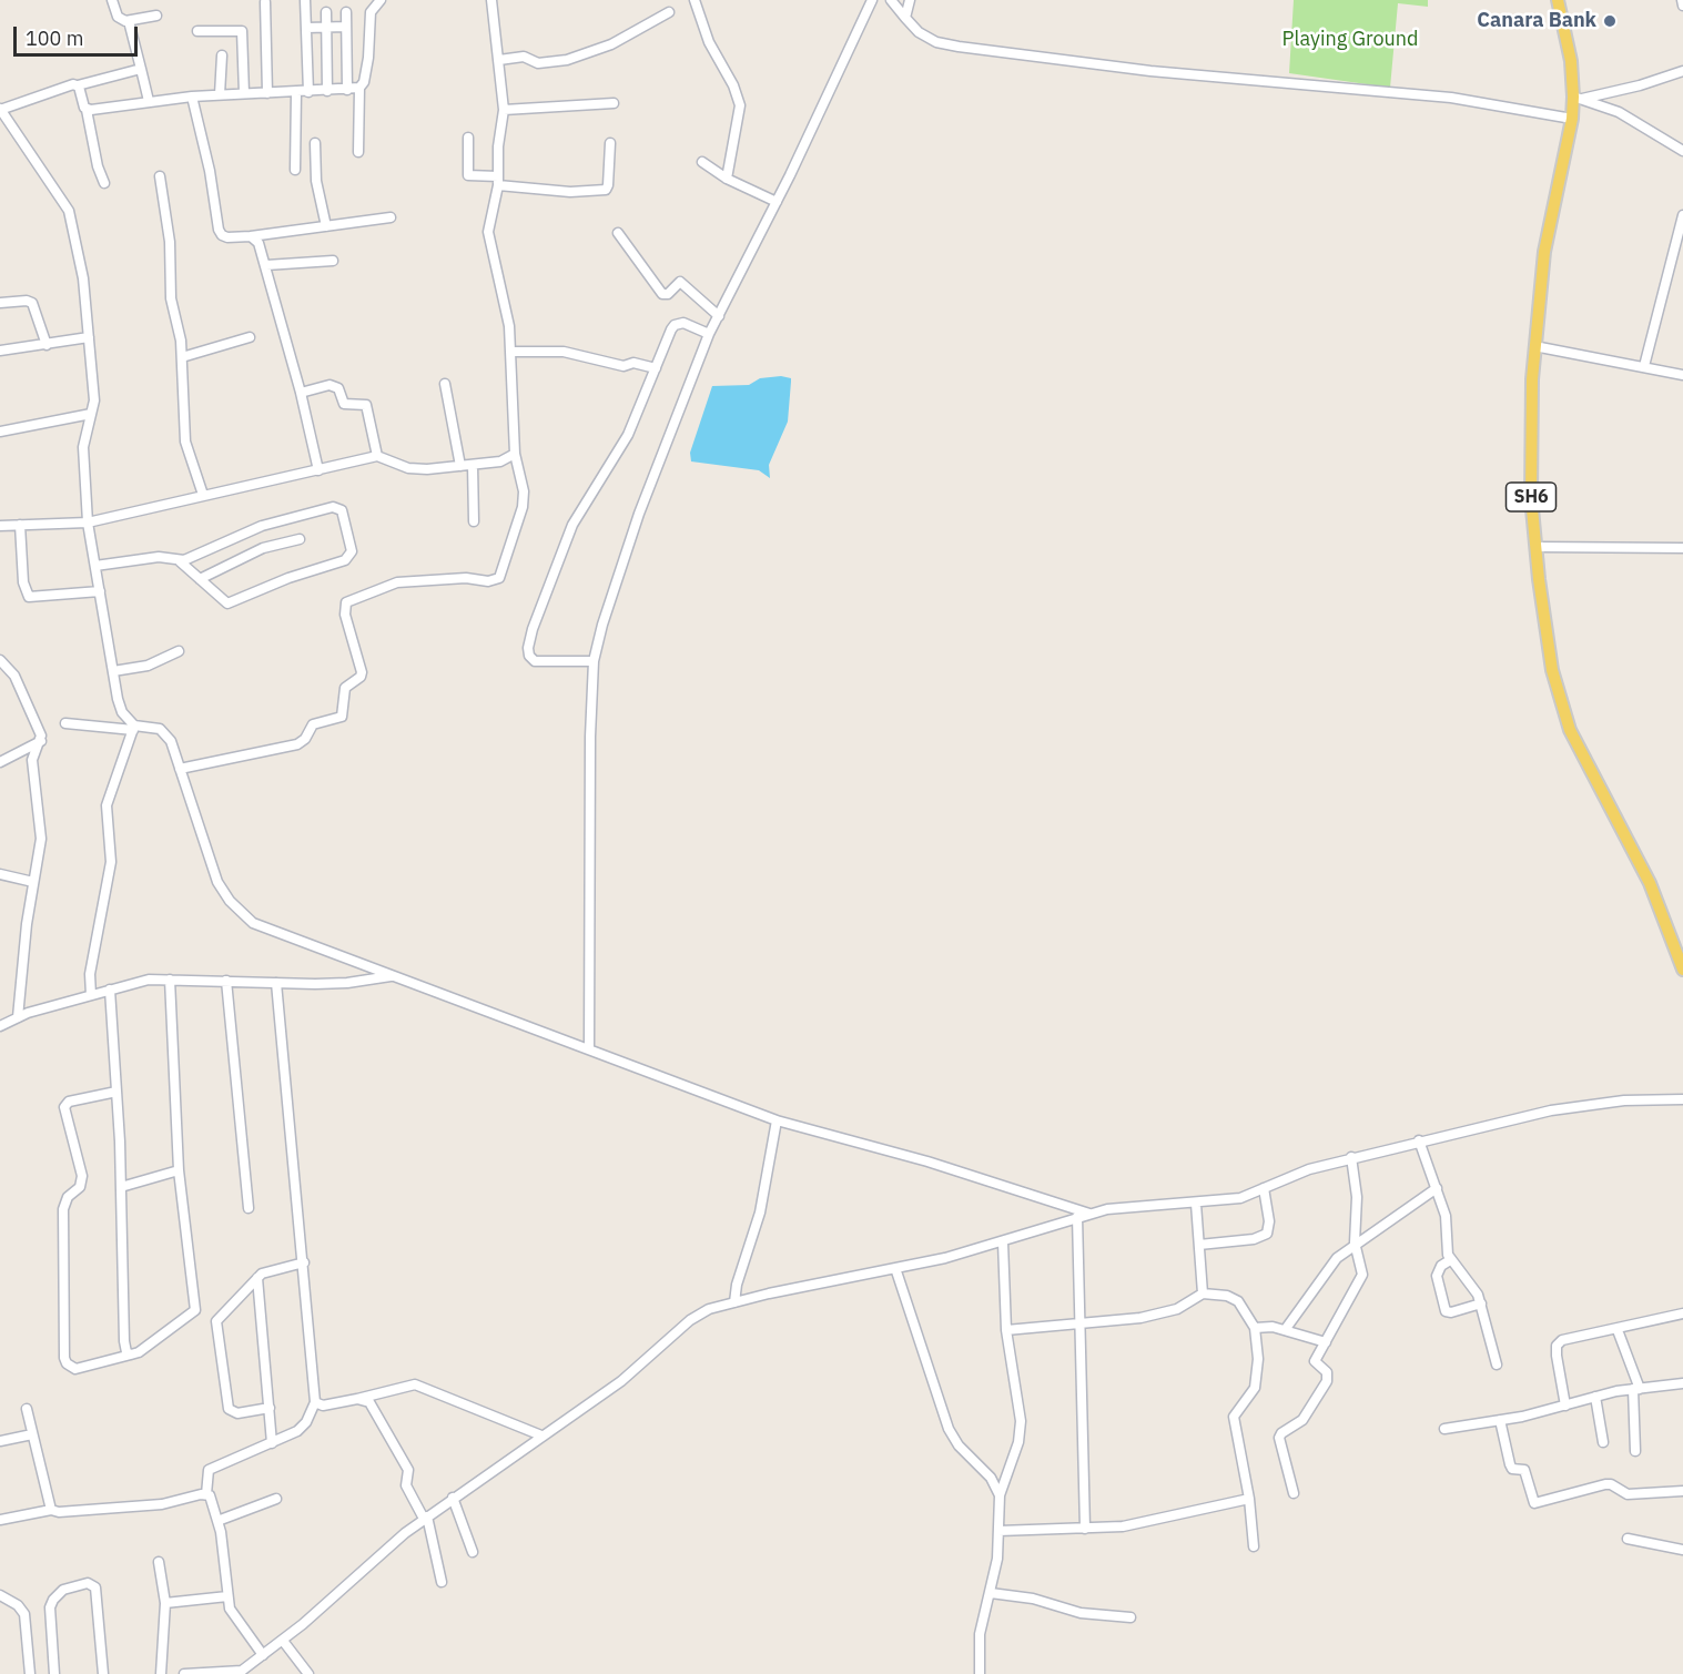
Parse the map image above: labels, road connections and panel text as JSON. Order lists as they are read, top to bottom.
{
  "streets": {
    "main road": ["SH6"]
  },
  "parks": ["Playing Ground"],
  "places": ["Canara Bank"],
  "scale_bar": "100 m"
}
